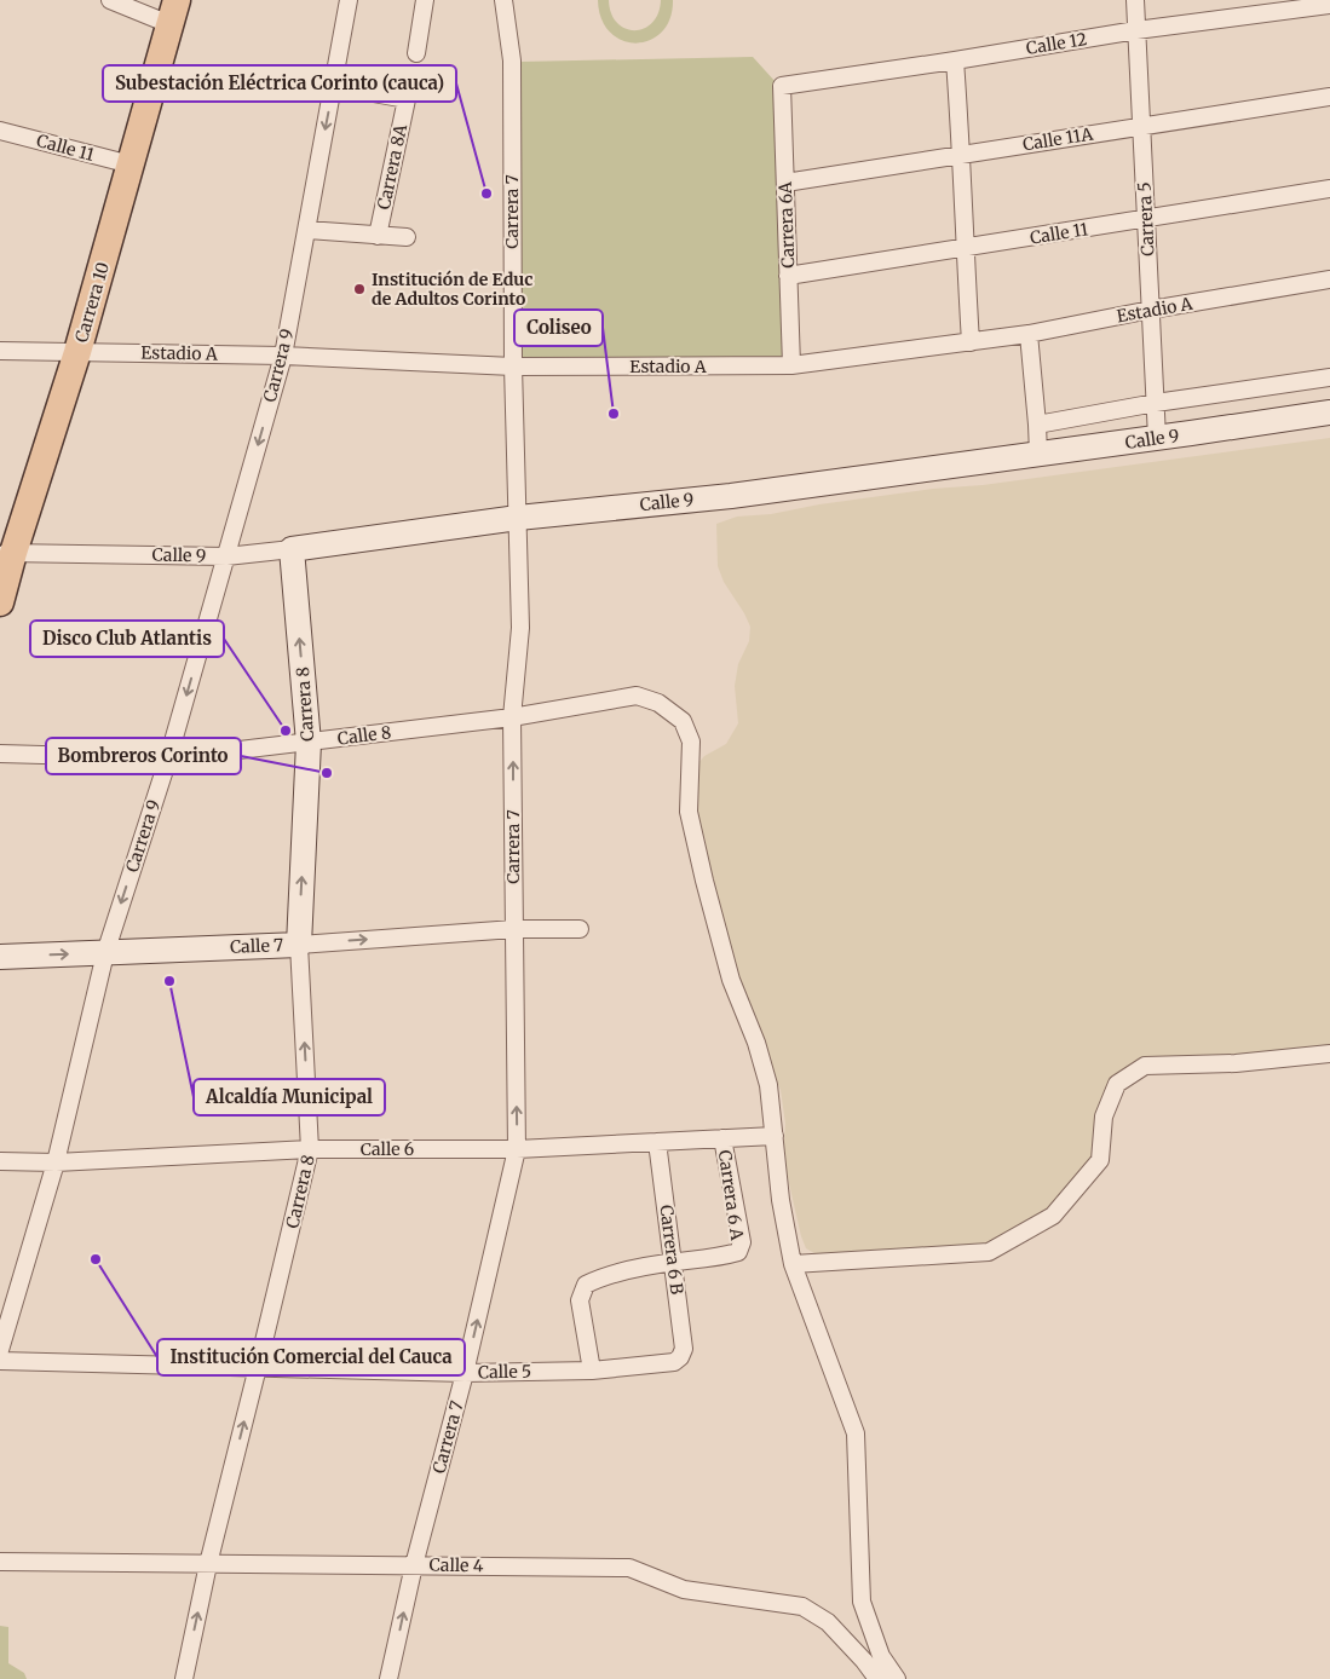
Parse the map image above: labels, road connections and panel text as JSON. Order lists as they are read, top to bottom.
{
  "streets": {
    "main road": ["Carrera 10"],
    "street": [
      "Calle 12",
      "Calle 11A",
      "Calle 11",
      "Carrera 8A",
      "Carrera 7",
      "Carrera 5",
      "Carrera 6A",
      "Estadio A",
      "Carrera 9",
      "Calle 9",
      "Carrera 8",
      "Calle 8",
      "Calle 7",
      "Calle 6",
      "Carrera 6 A",
      "Carrera 6 B",
      "Calle 5",
      "Calle 4"
    ]
  },
  "crossings": [
    ["Calle 12", "Carrera 5"],
    ["Calle 12", "Carrera 6A"],
    ["Calle 11A", "Carrera 5"],
    ["Calle 11A", "Carrera 6A"],
    ["Calle 11", "Carrera 5"],
    ["Calle 11", "Carrera 6A"],
    ["Calle 11", "Carrera 10"],
    ["Carrera 8A", "Carrera 9"],
    ["Carrera 7", "Estadio A"],
    ["Carrera 7", "Calle 9"],
    ["Carrera 7", "Calle 8"],
    ["Carrera 7", "Calle 7"],
    ["Carrera 7", "Calle 6"],
    ["Carrera 7", "Calle 5"],
    ["Carrera 7", "Calle 4"],
    ["Carrera 5", "Estadio A"],
    ["Carrera 5", "Calle 9"],
    ["Carrera 6A", "Estadio A"],
    ["Carrera 10", "Estadio A"],
    ["Carrera 10", "Calle 9"],
    ["Estadio A", "Carrera 9"],
    ["Carrera 9", "Calle 9"],
    ["Carrera 9", "Calle 8"],
    ["Carrera 9", "Calle 7"],
    ["Carrera 9", "Calle 6"],
    ["Calle 9", "Carrera 8"],
    ["Carrera 8", "Calle 8"],
    ["Carrera 8", "Calle 7"],
    ["Carrera 8", "Calle 6"],
    ["Carrera 8", "Calle 5"],
    ["Carrera 8", "Calle 4"],
    ["Calle 8", "Calle 6"],
    ["Calle 6", "Carrera 6 A"],
    ["Calle 6", "Carrera 6 B"],
    ["Carrera 6 A", "Carrera 6 B"],
    ["Carrera 6 B", "Calle 5"]
  ],
  "one_way": [
    "Carrera 7",
    "Carrera 9",
    "Carrera 8",
    "Calle 7"
  ],
  "places": [
    "Subestación Eléctrica Corinto (cauca)",
    "Institución de Educ de Adultos Corinto",
    "Coliseo",
    "Disco Club Atlantis",
    "Bombreros Corinto",
    "Alcaldía Municipal",
    "Institución Comercial del Cauca"
  ]
}
